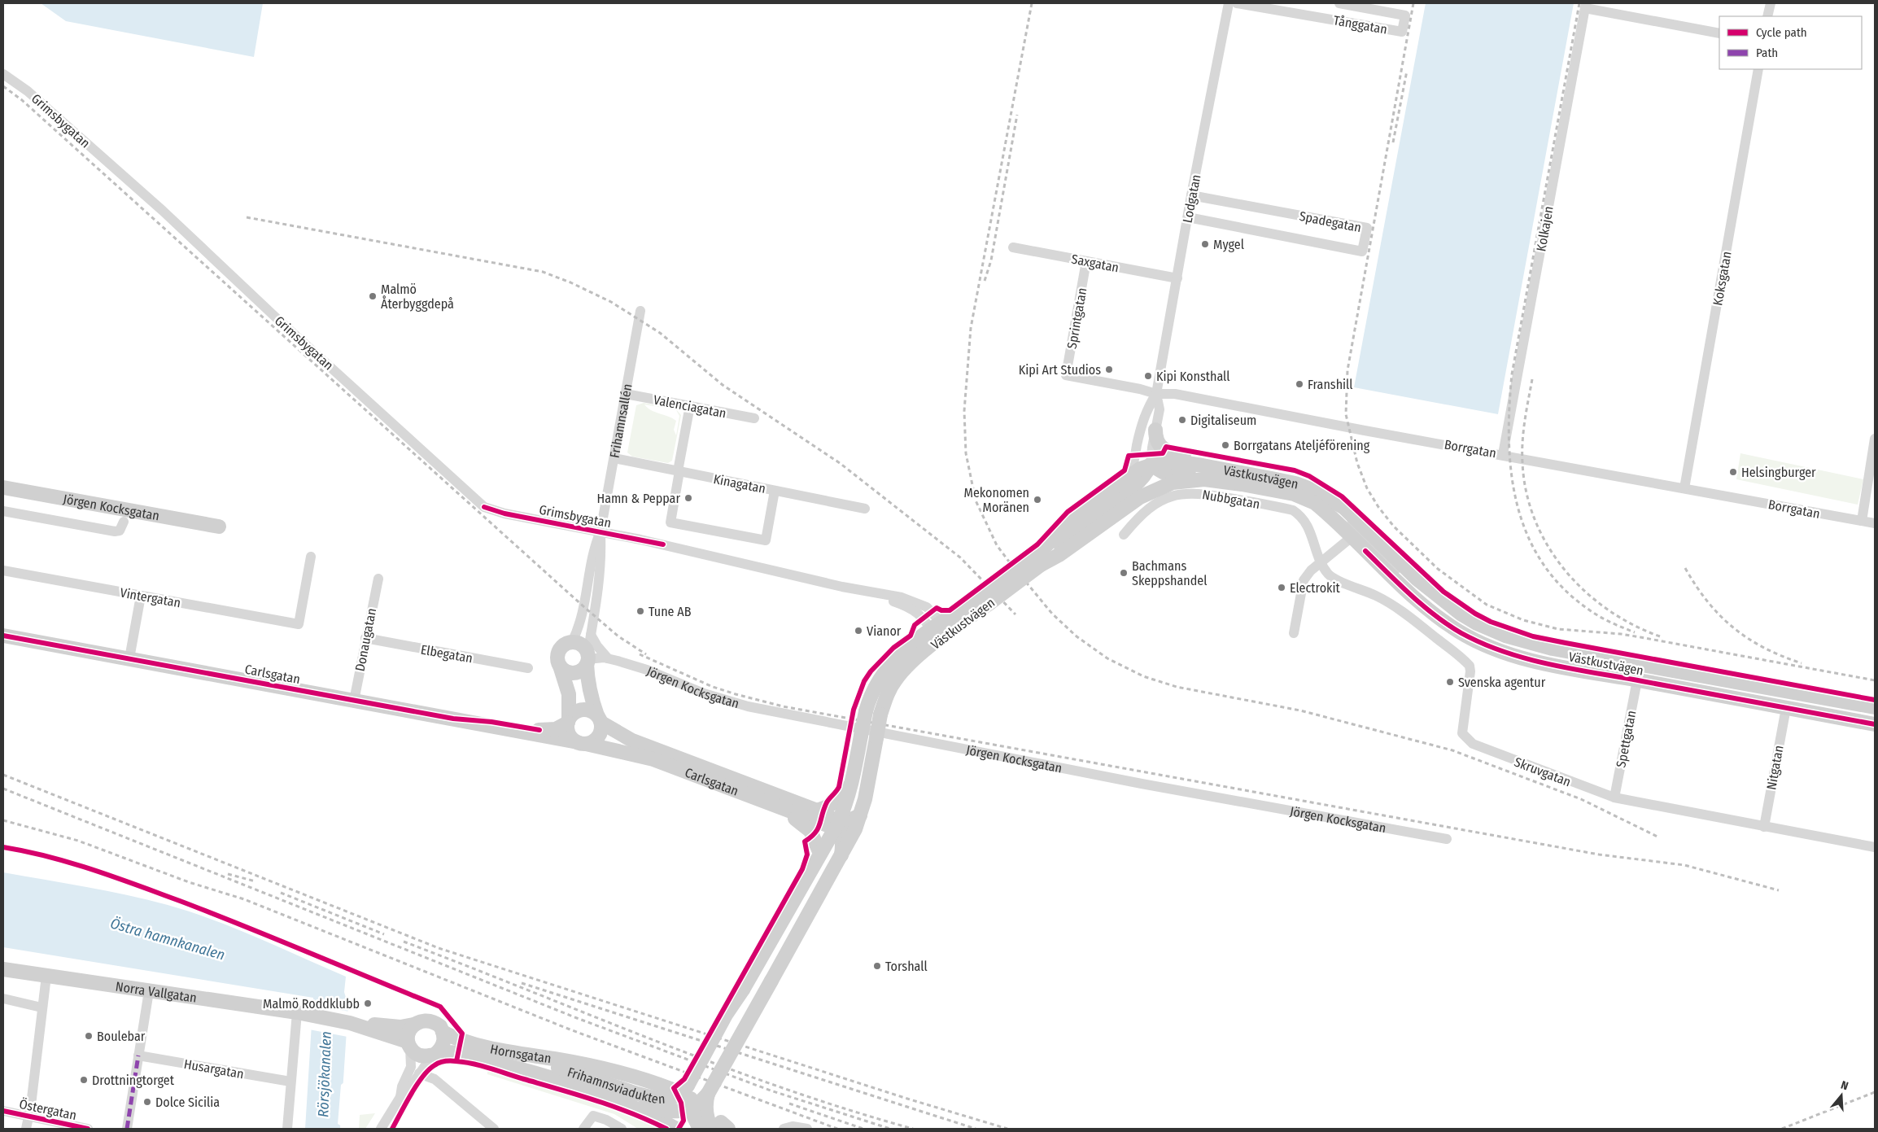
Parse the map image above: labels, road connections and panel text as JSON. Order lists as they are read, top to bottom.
{
  "streets": {
    "main road": [
      "Frihamnsallén",
      "Västkustvägen",
      "Jörgen Kocksgatan",
      "Carlsgatan",
      "Norra Vallgatan",
      "Hornsgatan",
      "Frihamnsviadukten"
    ],
    "street": [
      "Tånggatan",
      "Grimsbygatan",
      "Lodgatan",
      "Spadegatan",
      "Kolkajen",
      "Saxgatan",
      "Koksgatan",
      "Sprintgatan",
      "Valenciagatan",
      "Borrgatan",
      "Kinagatan",
      "Nubbgatan",
      "Vintergatan",
      "Donaugatan",
      "Elbegatan",
      "Spettgatan",
      "Nitgatan",
      "Skruvgatan",
      "Husargatan",
      "Östergatan"
    ]
  },
  "crossings": [
    ["Grimsbygatan", "Frihamnsallén"],
    ["Grimsbygatan", "Västkustvägen"],
    ["Lodgatan", "Spadegatan"],
    ["Lodgatan", "Saxgatan"],
    ["Lodgatan", "Borrgatan"],
    ["Lodgatan", "Västkustvägen"],
    ["Kolkajen", "Borrgatan"],
    ["Saxgatan", "Sprintgatan"],
    ["Koksgatan", "Borrgatan"],
    ["Sprintgatan", "Borrgatan"],
    ["Valenciagatan", "Frihamnsallén"],
    ["Frihamnsallén", "Kinagatan"],
    ["Frihamnsallén", "Jörgen Kocksgatan"],
    ["Frihamnsallén", "Carlsgatan"],
    ["Västkustvägen", "Carlsgatan"],
    ["Västkustvägen", "Spettgatan"],
    ["Västkustvägen", "Nitgatan"],
    ["Västkustvägen", "Frihamnsviadukten"],
    ["Nubbgatan", "Skruvgatan"],
    ["Donaugatan", "Elbegatan"],
    ["Donaugatan", "Carlsgatan"],
    ["Carlsgatan", "Frihamnsviadukten"],
    ["Spettgatan", "Skruvgatan"],
    ["Nitgatan", "Skruvgatan"],
    ["Norra Vallgatan", "Hornsgatan"],
    ["Hornsgatan", "Frihamnsviadukten"]
  ],
  "water": ["Östra hamnkanalen", "Rörsjökanalen"],
  "places": [
    "Mygel",
    "Malmö Återbyggdepå",
    "Kipi Art Studios",
    "Kipi Konsthall",
    "Franshill",
    "Digitaliseum",
    "Borrgatans Ateljéförening",
    "Helsingburger",
    "Hamn & Peppar",
    "Mekonomen Moränen",
    "Bachmans Skeppshandel",
    "Electrokit",
    "Tune AB",
    "Vianor",
    "Svenska agentur",
    "Torshall",
    "Malmö Roddklubb",
    "Boulebar",
    "Drottningtorget",
    "Dolce Sicilia"
  ],
  "legend": ["Cycle path", "Path"],
  "north": "top"
}
